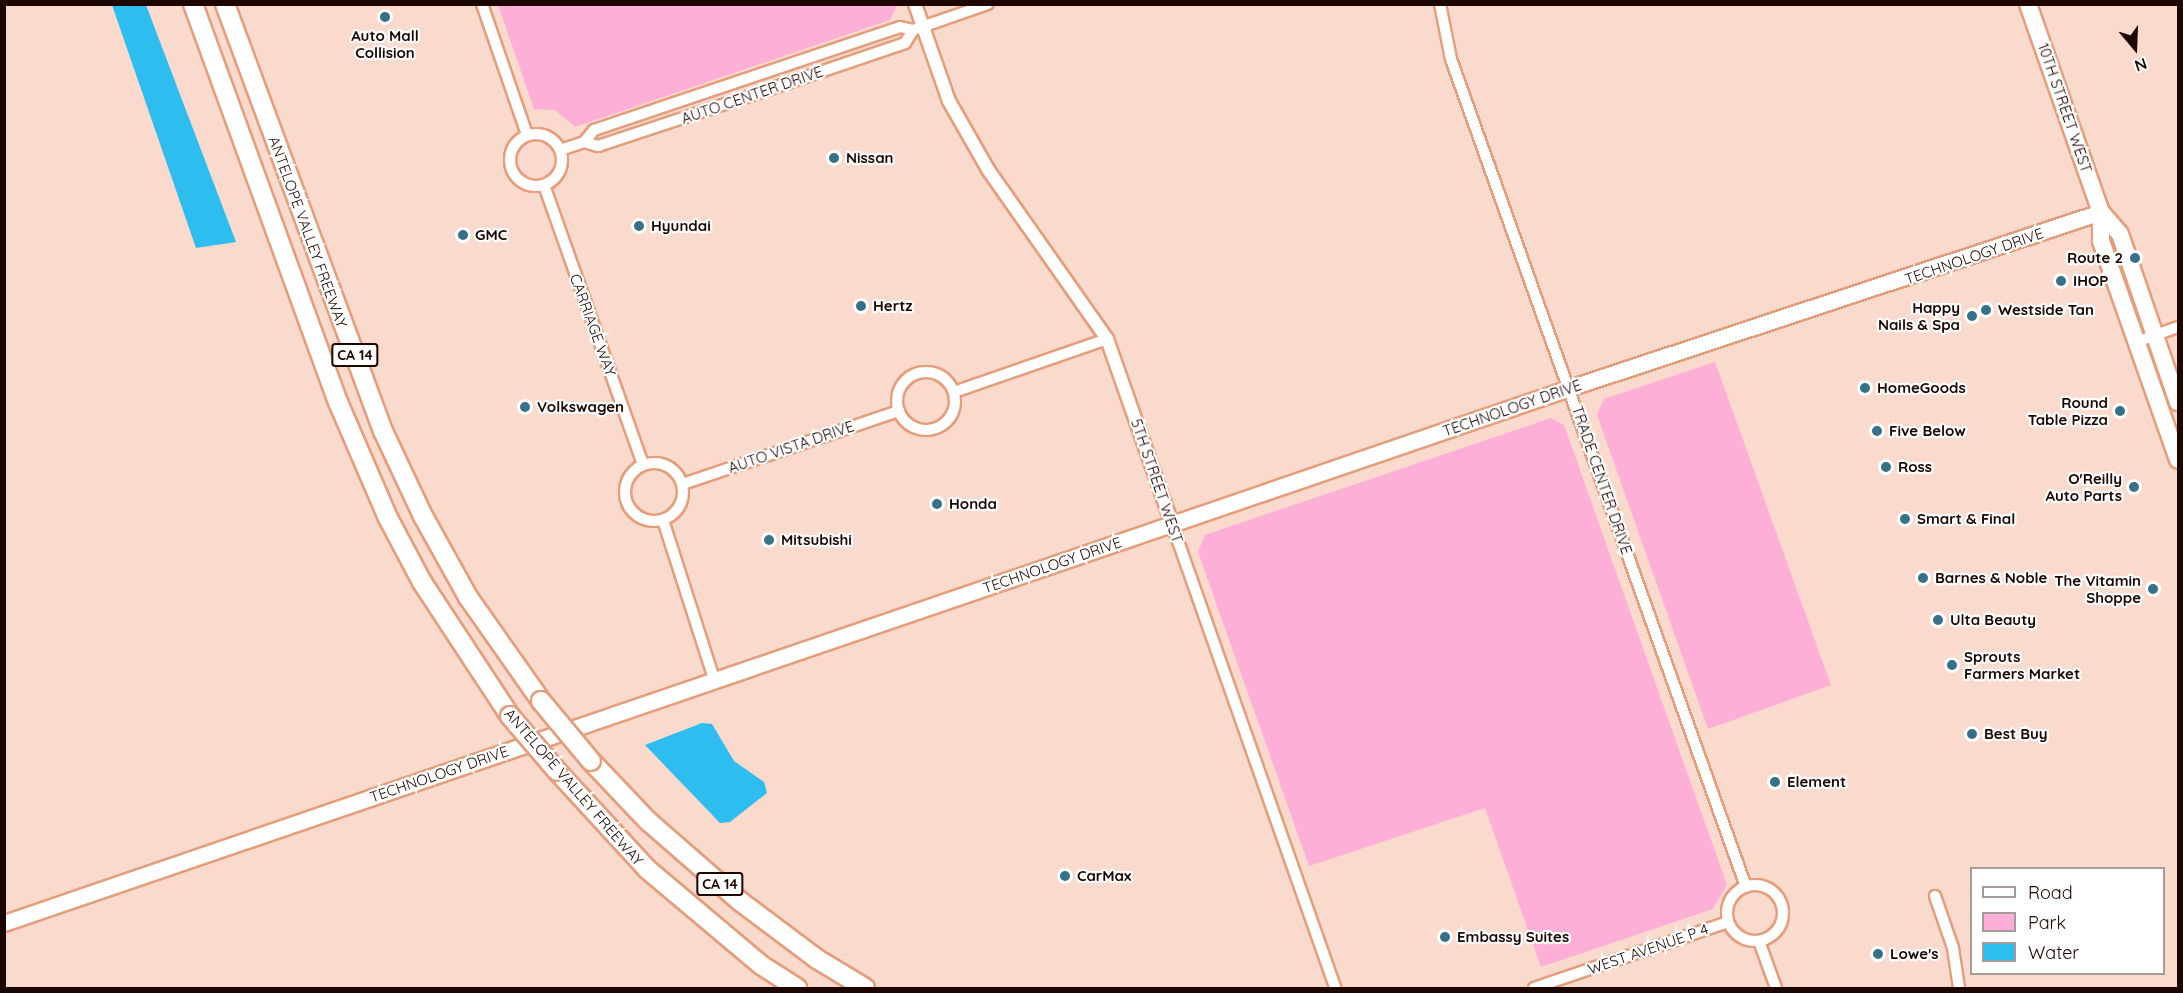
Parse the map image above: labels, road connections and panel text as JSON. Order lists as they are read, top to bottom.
{
  "streets": {
    "highway": ["ANTELOPE VALLEY FREEWAY", "CA 14"],
    "main road": ["10TH STREET WEST", "TECHNOLOGY DRIVE"],
    "street": [
      "AUTO CENTER DRIVE",
      "CARRIAGE WAY",
      "AUTO VISTA DRIVE",
      "TRADE CENTER DRIVE",
      "5TH STREET WEST",
      "WEST AVENUE P 4"
    ]
  },
  "crossings": [
    ["AUTO CENTER DRIVE", "CARRIAGE WAY"],
    ["AUTO CENTER DRIVE", "5TH STREET WEST"],
    ["10TH STREET WEST", "TECHNOLOGY DRIVE"],
    ["TECHNOLOGY DRIVE", "TRADE CENTER DRIVE"],
    ["TECHNOLOGY DRIVE", "5TH STREET WEST"],
    ["CARRIAGE WAY", "AUTO VISTA DRIVE"],
    ["TRADE CENTER DRIVE", "WEST AVENUE P 4"]
  ],
  "places": [
    "Auto Mall Collision",
    "Nissan",
    "Hyundai",
    "GMC",
    "Route 2",
    "IHOP",
    "Hertz",
    "Westside Tan",
    "Happy Nails & Spa",
    "HomeGoods",
    "Volkswagen",
    "Round Table Pizza",
    "Five Below",
    "Ross",
    "O'Reilly Auto Parts",
    "Honda",
    "Smart & Final",
    "Mitsubishi",
    "Barnes & Noble",
    "The Vitamin Shoppe",
    "Ulta Beauty",
    "Sprouts Farmers Market",
    "Best Buy",
    "Element",
    "CarMax",
    "Embassy Suites",
    "Lowe's"
  ],
  "legend": ["Road", "Park", "Water"],
  "north": "bottom"
}
